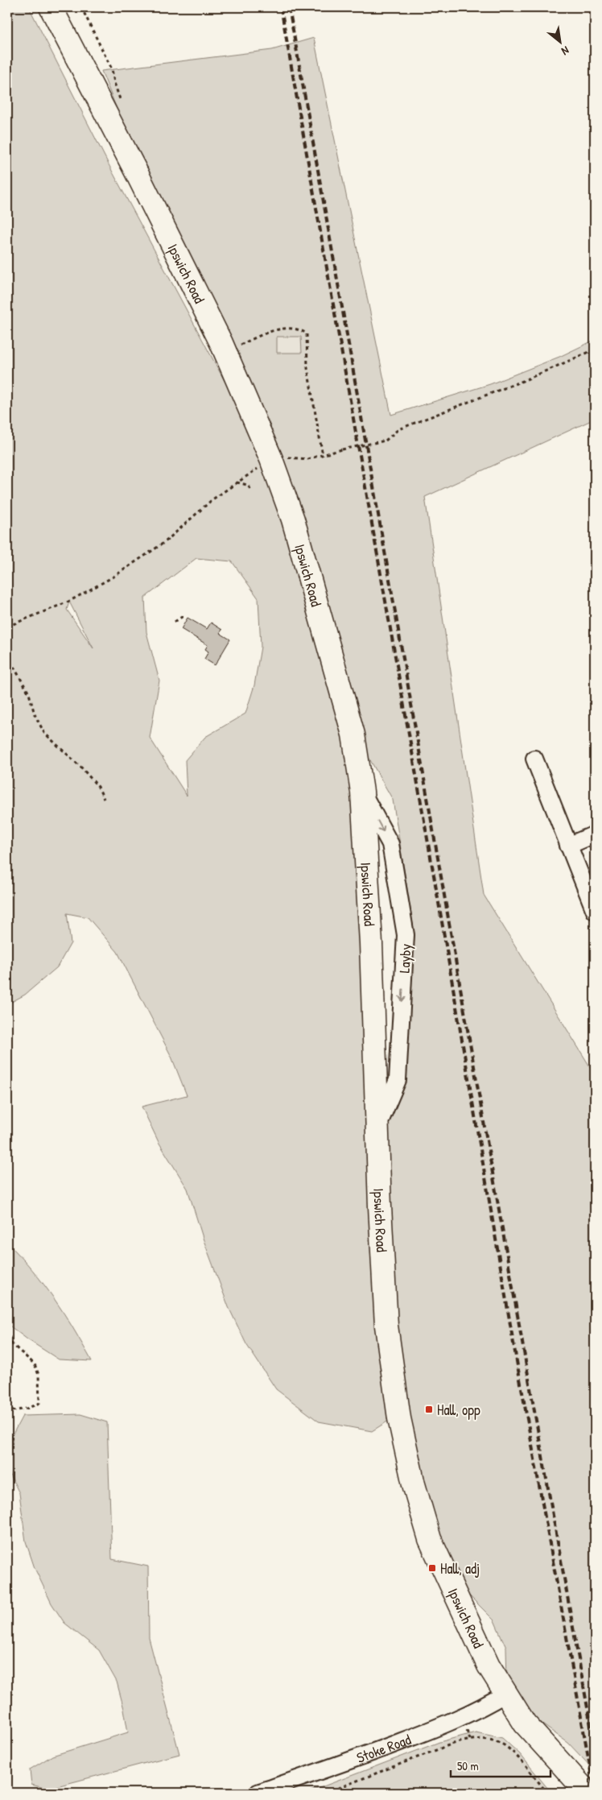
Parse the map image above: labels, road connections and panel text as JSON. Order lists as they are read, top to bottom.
{
  "streets": {
    "highway": ["Ipswich Road"],
    "street": ["Layby", "Stoke Road"]
  },
  "crossings": [
    ["Ipswich Road", "Layby"],
    ["Ipswich Road", "Stoke Road"]
  ],
  "one_way": ["Layby"],
  "places": {
    "transit": ["Hall, opp", "Hall, adj"]
  },
  "scale_bar": "50 m",
  "north": "bottom right"
}
